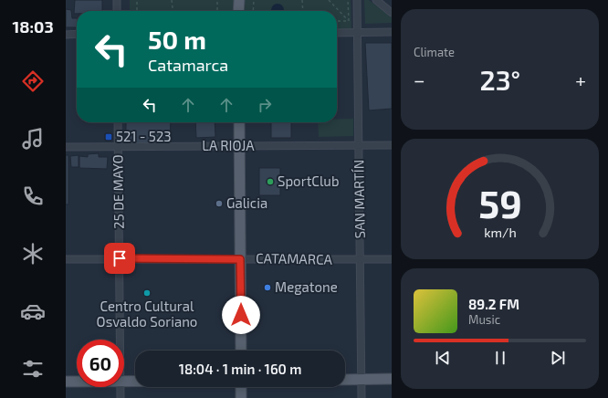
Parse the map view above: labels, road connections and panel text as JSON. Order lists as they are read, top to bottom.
{
  "streets": {
    "street": [
      "LA RIOJA",
      "25 DE MAYO",
      "SAN MARTÍN",
      "CATAMARCA"
    ]
  },
  "crossings": [
    ["LA RIOJA", "25 DE MAYO"],
    ["LA RIOJA", "SAN MARTÍN"],
    ["25 DE MAYO", "CATAMARCA"],
    ["SAN MARTÍN", "CATAMARCA"]
  ],
  "places": {
    "transit": ["521 - 523"],
    "other": [
      "SportClub",
      "Galicia",
      "Megatone",
      "Centro Cultural Osvaldo Soriano"
    ]
  },
  "page": {
    "tabs": "18:03",
    "tile": "Climate",
    "turn": ["50 m", "Catamarca"],
    "heat": ["−", "23°", "+"],
    "song": ["89.2 FM", "Music"],
    "limit": "60",
    "trip": "18:04 · 1 min · 160 m",
    "gauge": ["59", "km/h"]
  }
}
